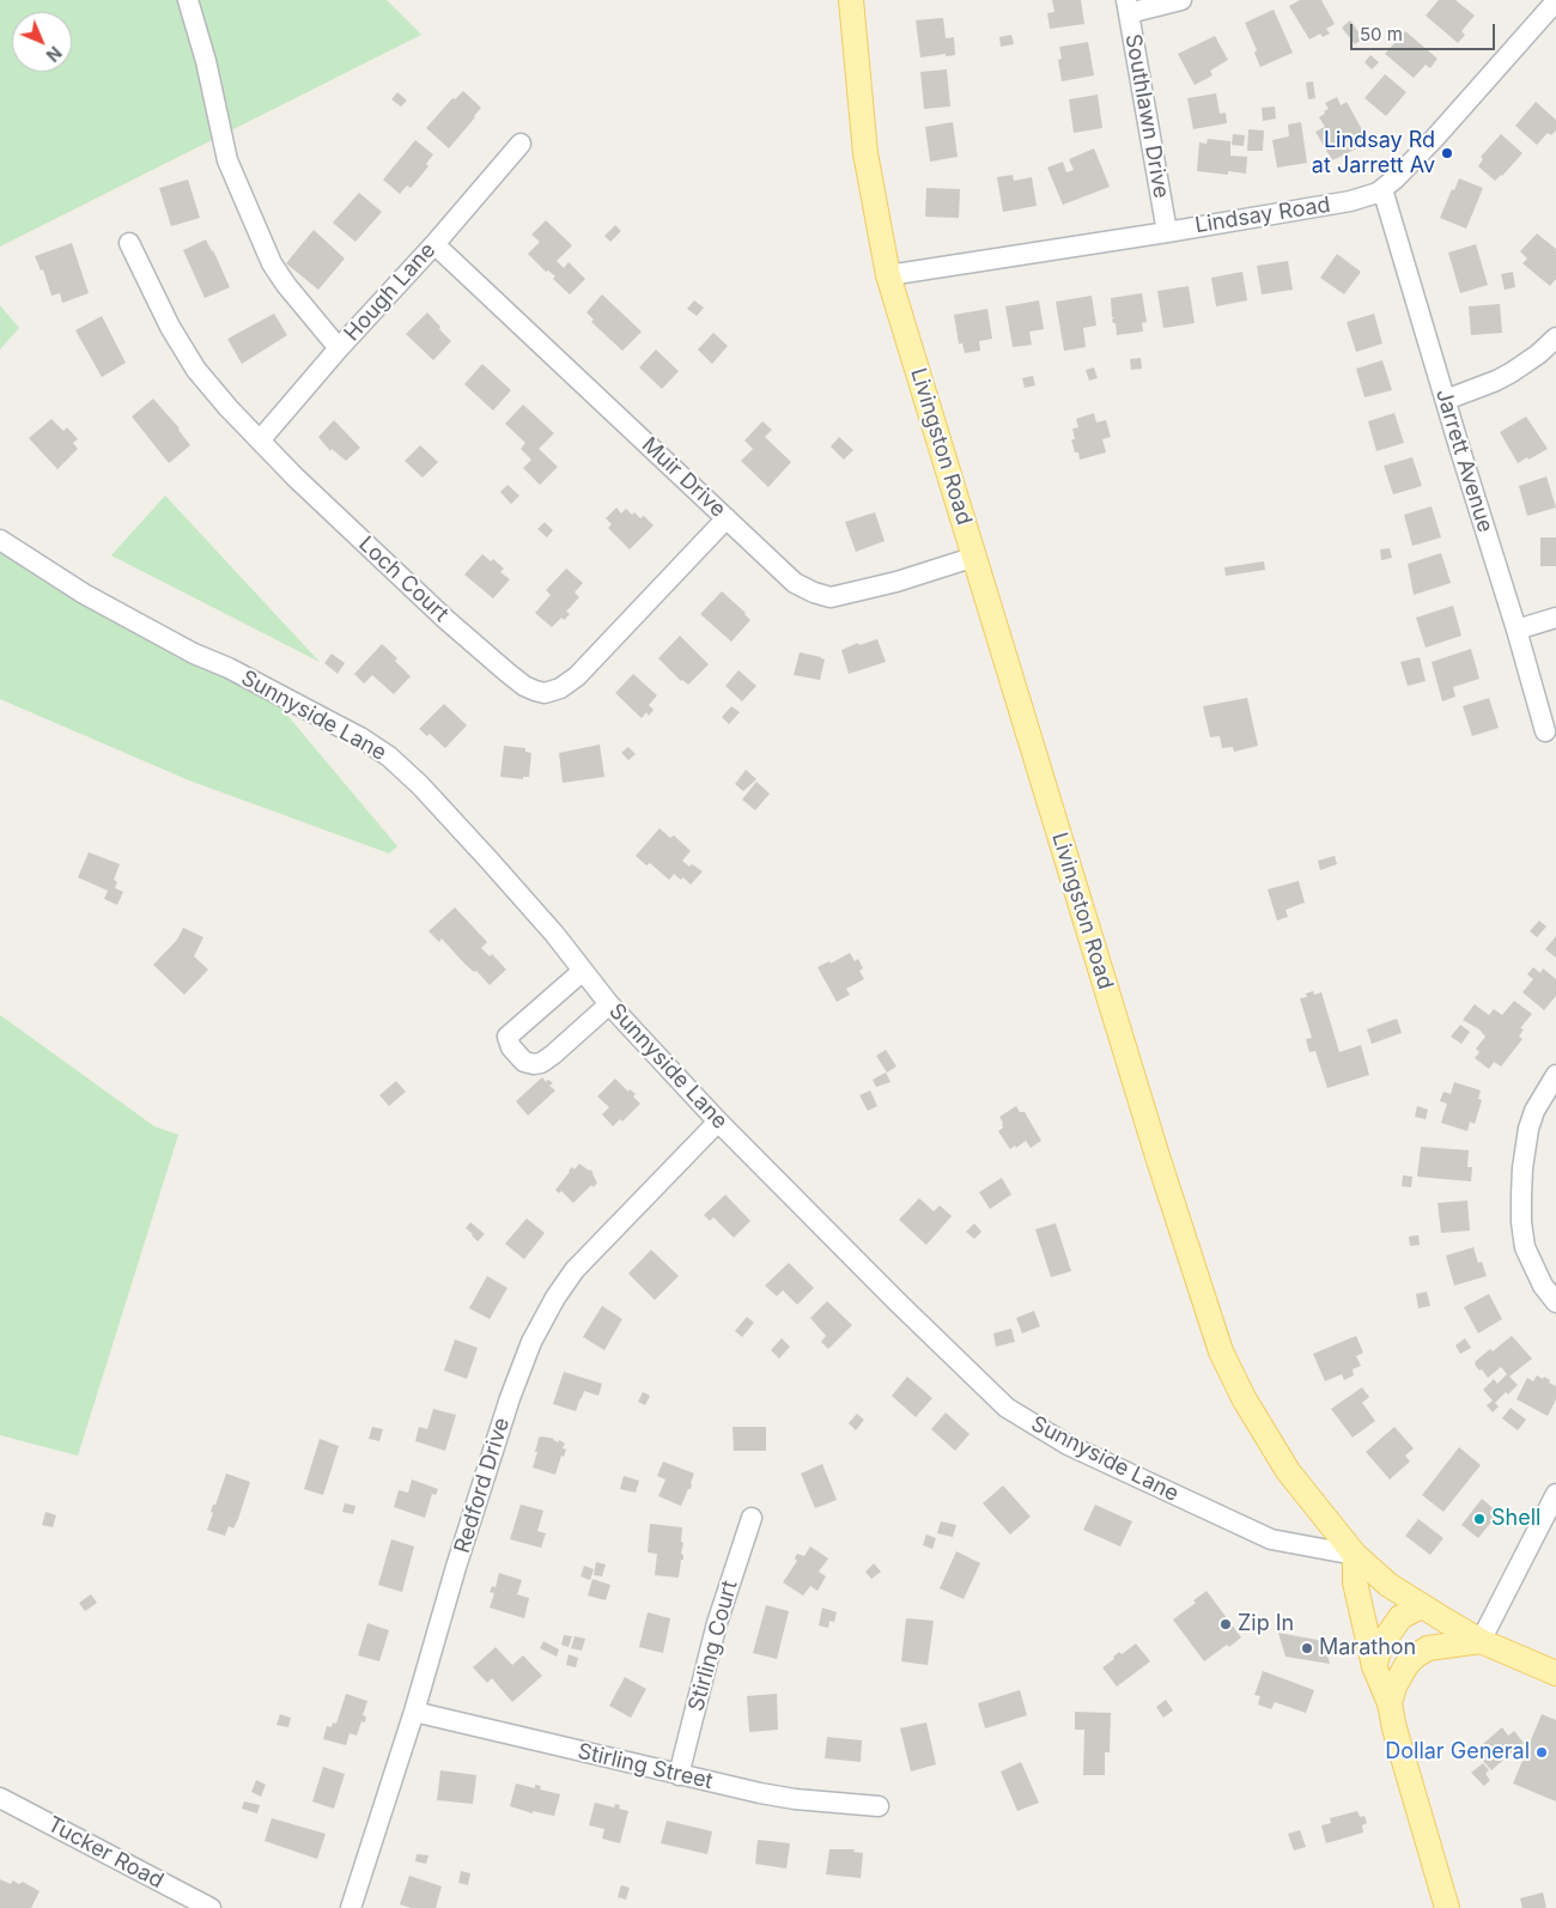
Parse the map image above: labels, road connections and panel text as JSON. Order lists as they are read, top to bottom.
{
  "streets": {
    "main road": ["Livingston Road"],
    "street": [
      "Southlawn Drive",
      "Lindsay Road",
      "Hough Lane",
      "Jarrett Avenue",
      "Muir Drive",
      "Loch Court",
      "Sunnyside Lane",
      "Redford Drive",
      "Stirling Court",
      "Stirling Street",
      "Tucker Road"
    ]
  },
  "crossings": [
    ["Southlawn Drive", "Lindsay Road"],
    ["Lindsay Road", "Livingston Road"],
    ["Lindsay Road", "Jarrett Avenue"],
    ["Hough Lane", "Muir Drive"],
    ["Hough Lane", "Loch Court"],
    ["Livingston Road", "Muir Drive"],
    ["Livingston Road", "Sunnyside Lane"],
    ["Muir Drive", "Loch Court"],
    ["Sunnyside Lane", "Redford Drive"],
    ["Redford Drive", "Stirling Street"],
    ["Stirling Court", "Stirling Street"]
  ],
  "places": [
    "Lindsay Rd at Jarrett Av",
    "Shell",
    "Zip In",
    "Marathon",
    "Dollar General"
  ],
  "scale_bar": "50 m",
  "north": "bottom right"
}
